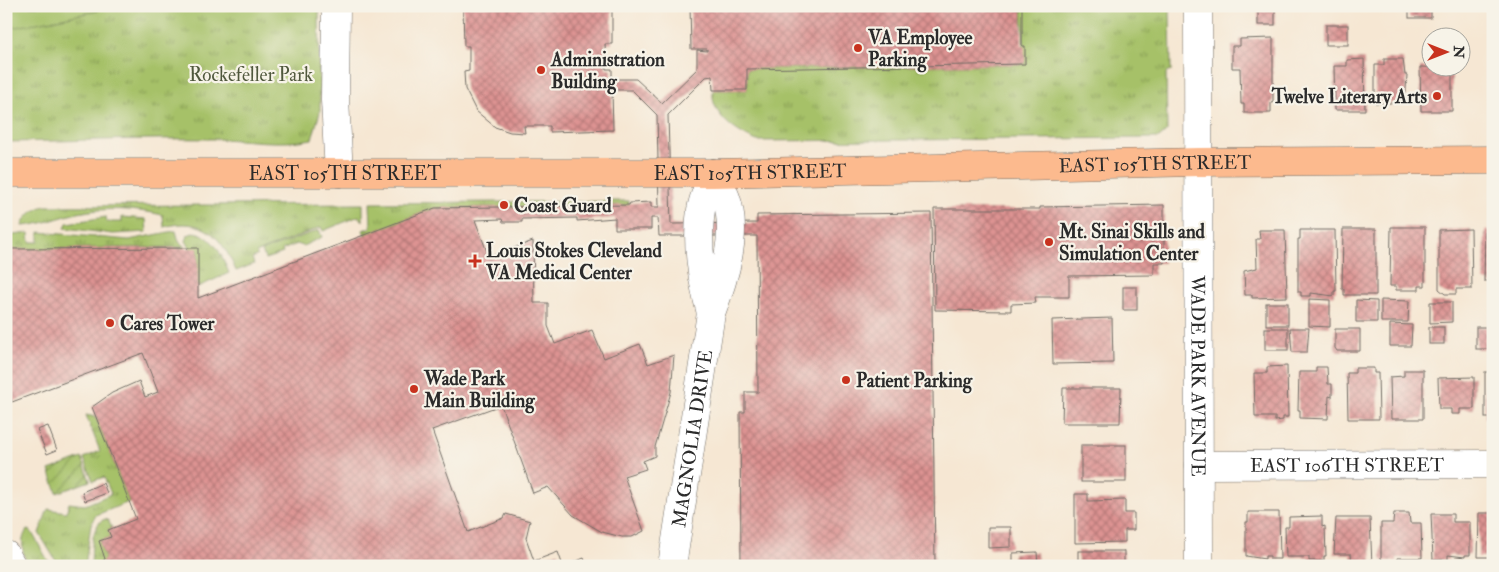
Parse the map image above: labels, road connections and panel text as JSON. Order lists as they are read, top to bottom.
{
  "streets": {
    "main road": ["EAST 105TH STREET"],
    "street": ["WADE PARK AVENUE", "MAGNOLIA DRIVE", "EAST 106TH STREET"]
  },
  "crossings": [
    ["EAST 105TH STREET", "WADE PARK AVENUE"],
    ["EAST 105TH STREET", "MAGNOLIA DRIVE"],
    ["WADE PARK AVENUE", "EAST 106TH STREET"]
  ],
  "parks": ["Rockefeller Park"],
  "places": {
    "other": [
      "VA Employee Parking",
      "Administration Building",
      "Twelve Literary Arts",
      "Coast Guard",
      "Mt. Sinai Skills and Simulation Center",
      "Cares Tower",
      "Patient Parking",
      "Wade Park Main Building"
    ],
    "health": ["Louis Stokes Cleveland VA Medical Center"]
  },
  "north": "right"
}
